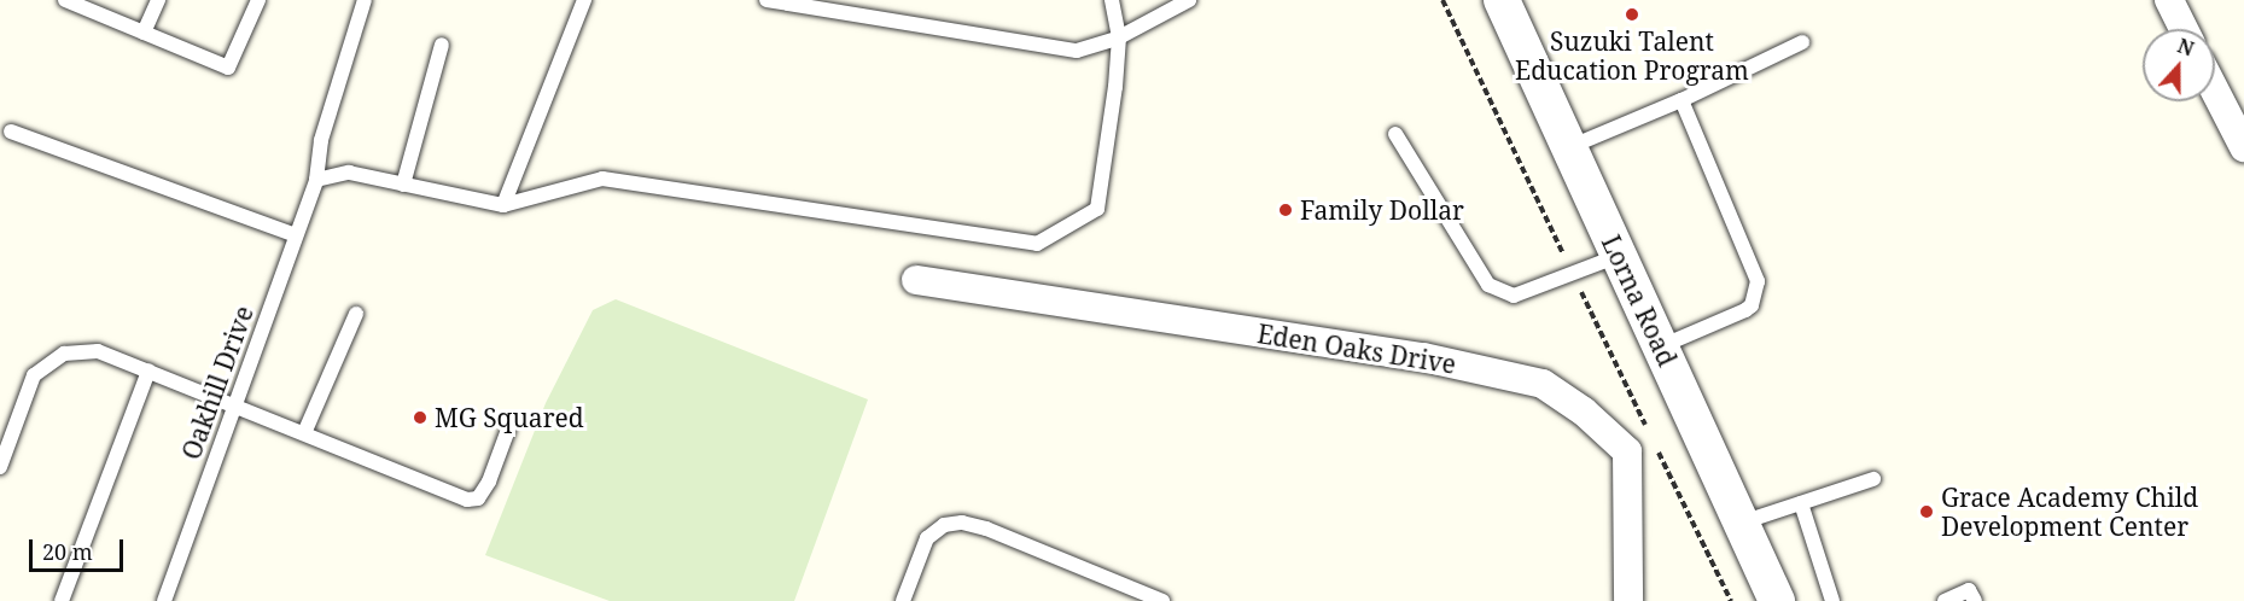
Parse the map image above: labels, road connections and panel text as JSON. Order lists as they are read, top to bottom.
{
  "streets": {
    "street": ["Lorna Road", "Eden Oaks Drive"],
    "lane": ["Oakhill Drive"]
  },
  "places": [
    "Suzuki Talent Education Program",
    "Family Dollar",
    "MG Squared",
    "Grace Academy Child Development Center"
  ],
  "scale_bar": "20 m",
  "north": "top"
}
